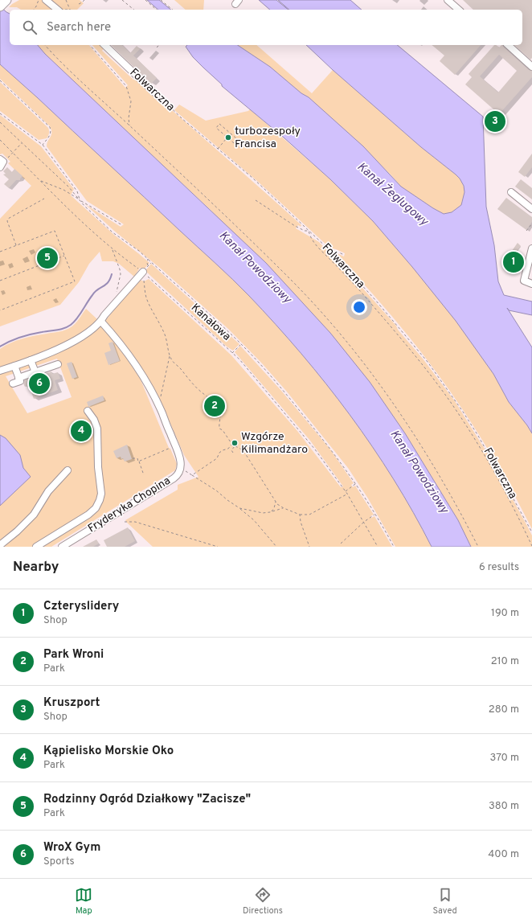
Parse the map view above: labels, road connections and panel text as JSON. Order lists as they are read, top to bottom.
{
  "streets": {
    "street": ["Folwarczna", "Fryderyka Chopina"],
    "path": ["Kanałowa"]
  },
  "water": ["Kanał Żeglugowy", "Kanał Powodziowy"],
  "places": ["turbozespoły Francisa", "Wzgórze Kilimandżaro"],
  "page": {
    "search": "Search here",
    "pins": [
      "3",
      "5",
      "1",
      "6",
      "2",
      "4"
    ],
    "heading": ["Nearby", "6 results"],
    "list": [
      {
        "mark": "1",
        "name": "Czteryslidery",
        "note": "Shop",
        "value": "190 m"
      },
      {
        "mark": "2",
        "name": "Park Wroni",
        "note": "Park",
        "value": "210 m"
      },
      {
        "mark": "3",
        "name": "Kruszport",
        "note": "Shop",
        "value": "280 m"
      },
      {
        "mark": "4",
        "name": "Kąpielisko Morskie Oko",
        "note": "Park",
        "value": "370 m"
      },
      {
        "mark": "5",
        "name": "Rodzinny Ogród Działkowy \"Zacisze\"",
        "note": "Park",
        "value": "380 m"
      },
      {
        "mark": "6",
        "name": "WroX Gym",
        "note": "Sports",
        "value": "400 m"
      }
    ],
    "nav": ["Map", "Directions", "Saved"]
  }
}
